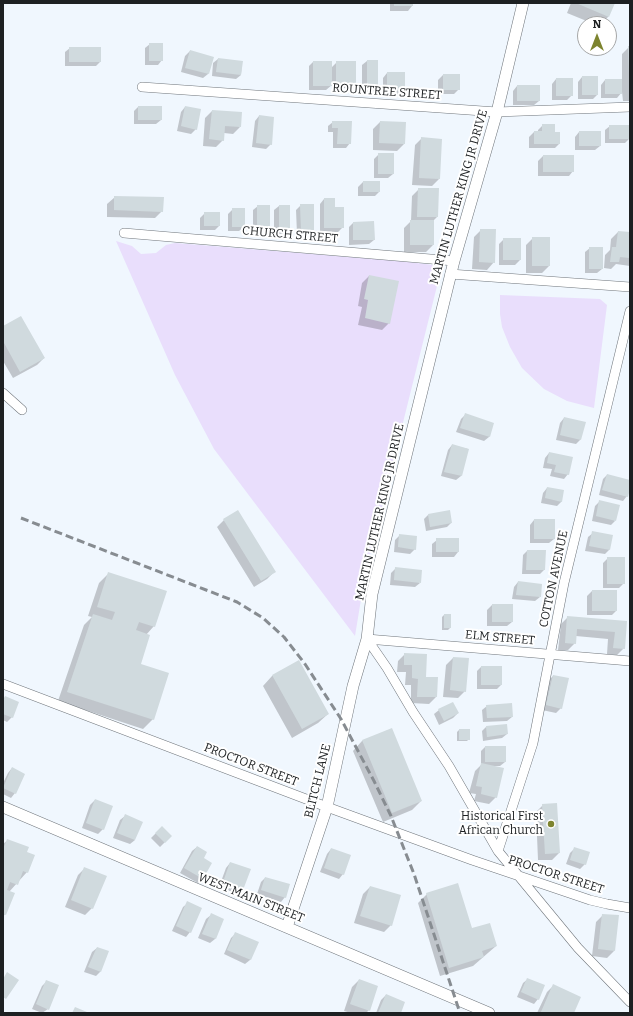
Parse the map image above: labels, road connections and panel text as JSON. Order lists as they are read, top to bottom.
{
  "streets": {
    "street": [
      "ROUNTREE STREET",
      "MARTIN LUTHER KING JR DRIVE",
      "CHURCH STREET",
      "COTTON AVENUE",
      "ELM STREET",
      "PROCTOR STREET",
      "BLITCH LANE",
      "WEST MAIN STREET"
    ]
  },
  "crossings": [
    ["ROUNTREE STREET", "MARTIN LUTHER KING JR DRIVE"],
    ["MARTIN LUTHER KING JR DRIVE", "CHURCH STREET"],
    ["MARTIN LUTHER KING JR DRIVE", "ELM STREET"],
    ["MARTIN LUTHER KING JR DRIVE", "BLITCH LANE"],
    ["COTTON AVENUE", "ELM STREET"],
    ["ELM STREET", "BLITCH LANE"],
    ["PROCTOR STREET", "BLITCH LANE"],
    ["BLITCH LANE", "WEST MAIN STREET"]
  ],
  "places": ["Historical First African Church"],
  "north": "top"
}
